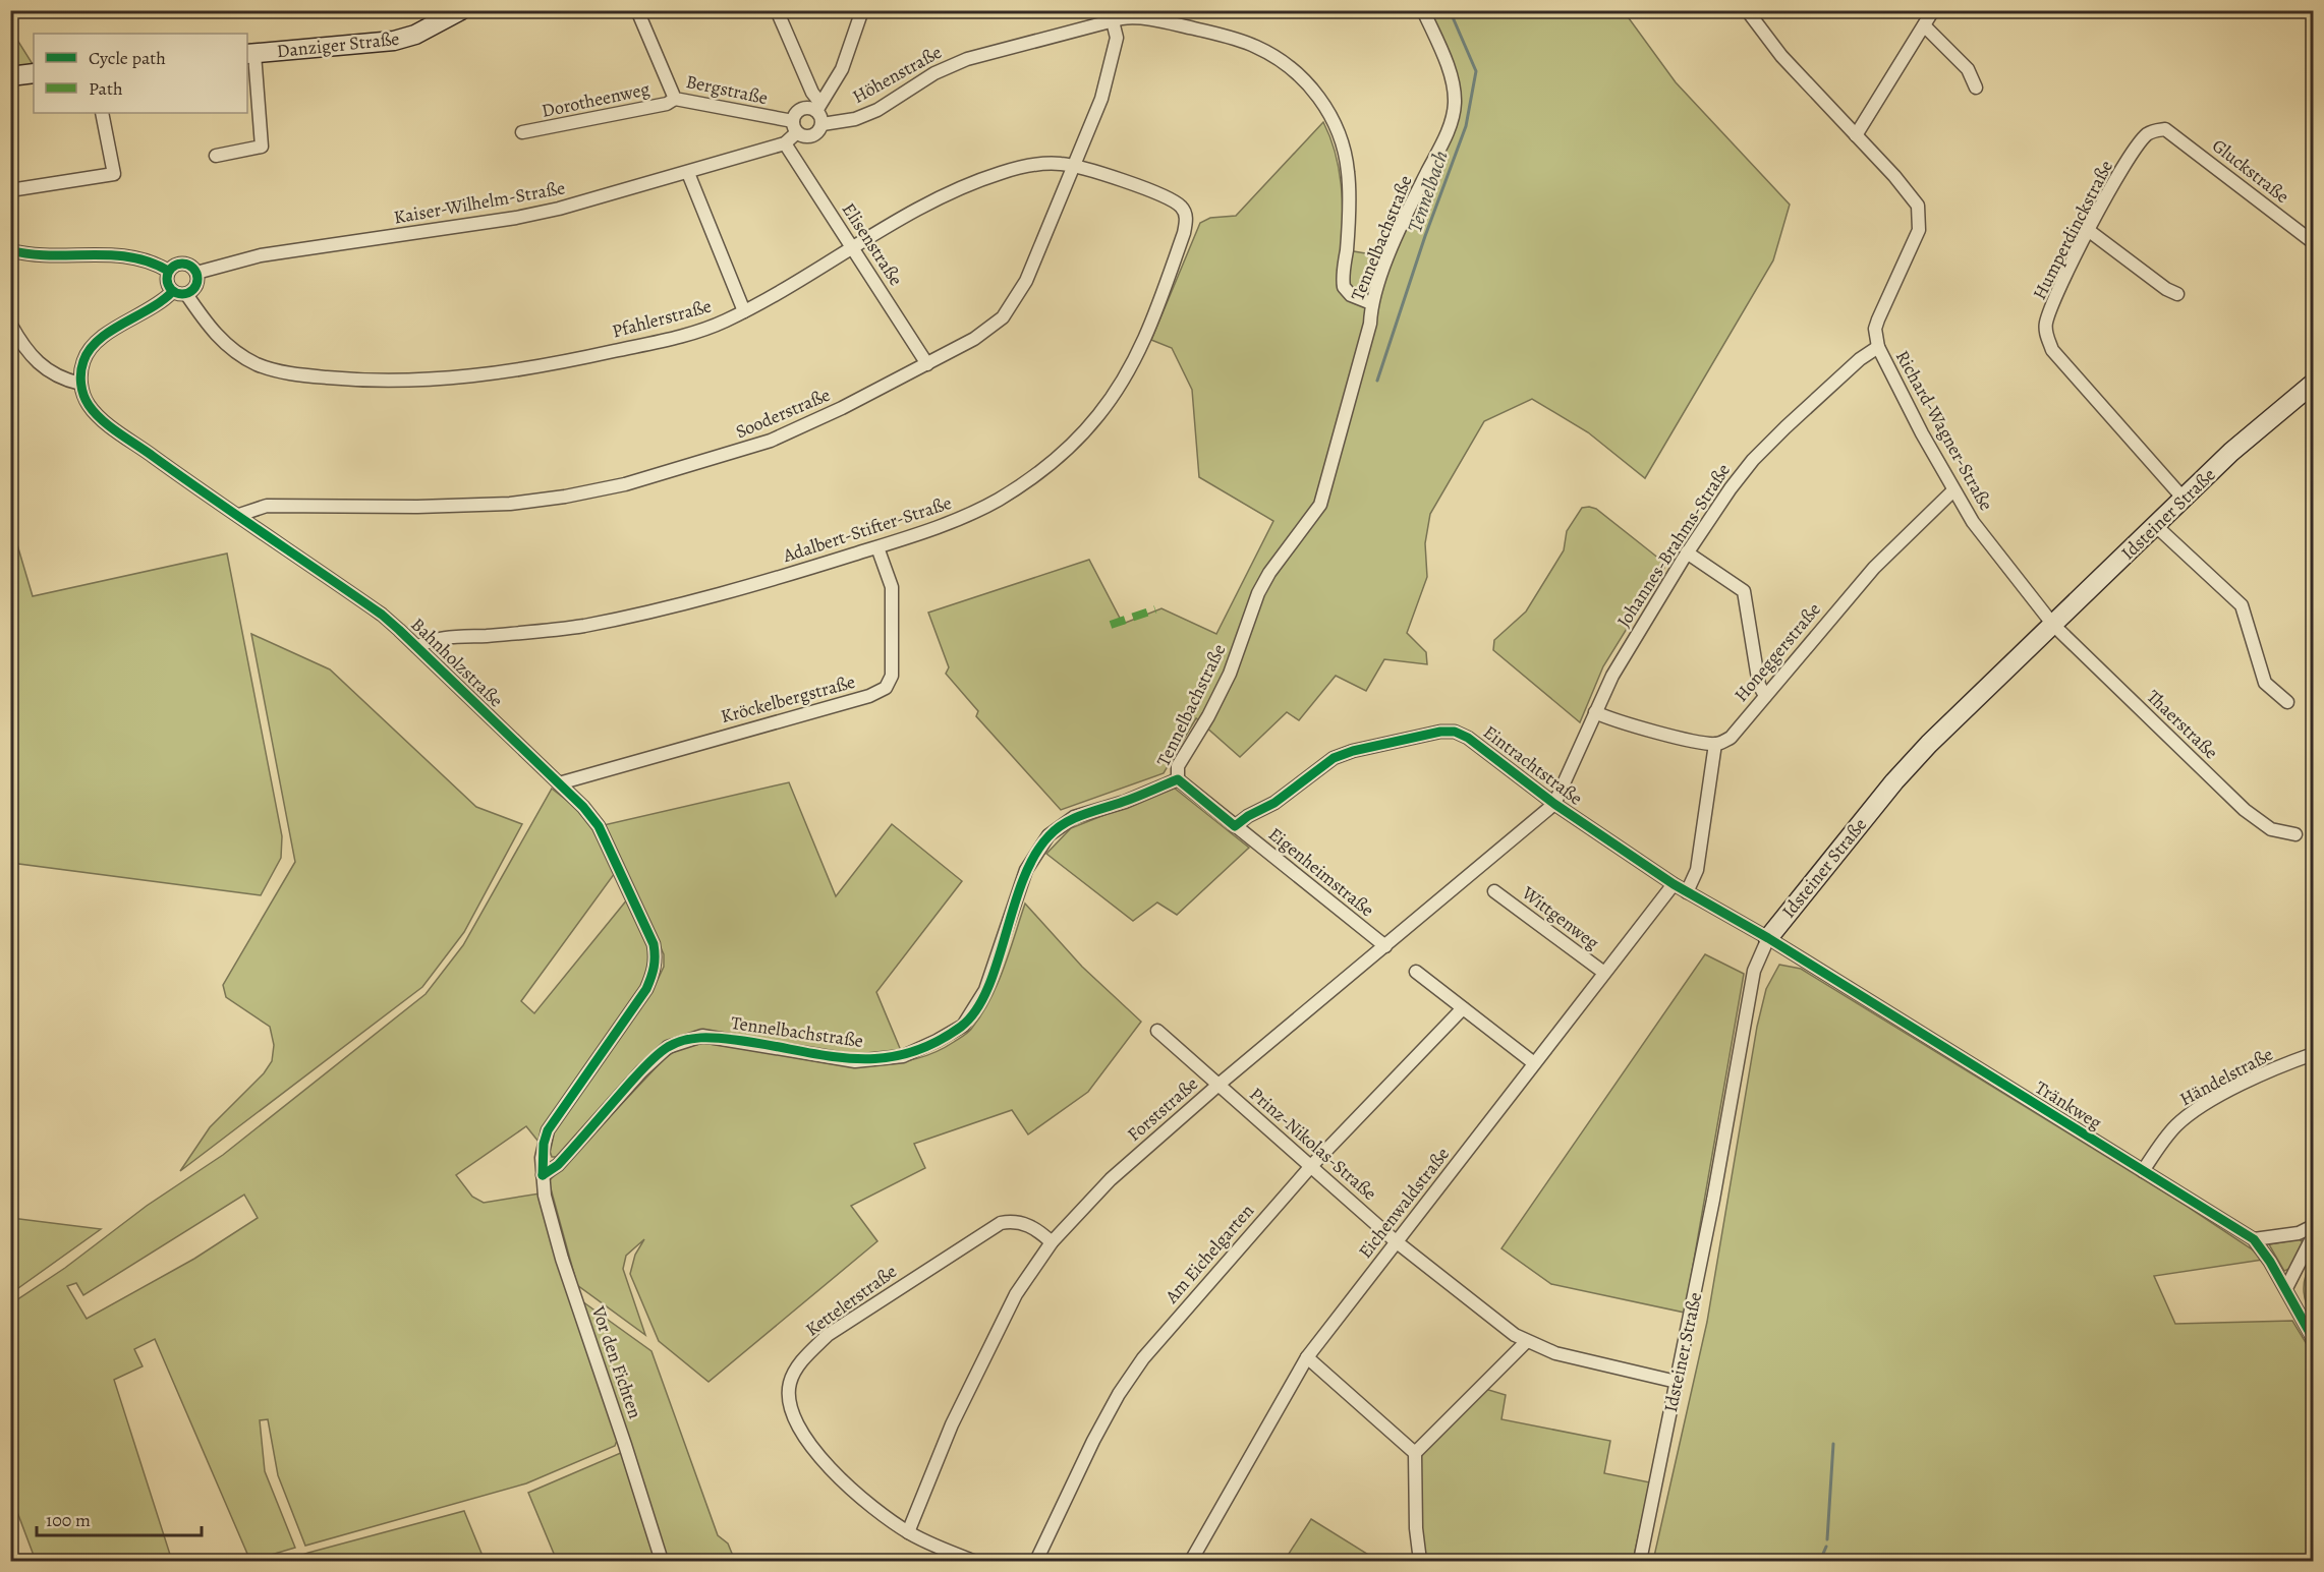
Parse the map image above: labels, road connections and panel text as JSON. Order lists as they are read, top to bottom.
{
  "streets": {
    "street": [
      "Danziger Straße",
      "Höhenstraße",
      "Bergstraße",
      "Dorotheenweg",
      "Gluckstraße",
      "Kaiser-Wilhelm-Straße",
      "Humperdinckstraße",
      "Tennelbachstraße",
      "Elisenstraße",
      "Pfahlerstraße",
      "Sooderstraße",
      "Richard-Wagner-Straße",
      "Idsteiner Straße",
      "Adalbert-Stifter-Straße",
      "Johannes-Brahms-Straße",
      "Honeggerstraße",
      "Bahnholzstraße",
      "Kröckelbergstraße",
      "Thaerstraße",
      "Eintrachtstraße",
      "Eigenheimstraße",
      "Wittgenweg",
      "Händelstraße",
      "Tränkweg",
      "Forststraße",
      "Prinz-Nikolas-Straße",
      "Eichenwaldstraße",
      "Am Eichelgarten",
      "Kettelerstraße",
      "Vor den Fichten"
    ]
  },
  "crossings": [
    ["Höhenstraße", "Bergstraße"],
    ["Höhenstraße", "Kaiser-Wilhelm-Straße"],
    ["Höhenstraße", "Tennelbachstraße"],
    ["Höhenstraße", "Sooderstraße"],
    ["Bergstraße", "Dorotheenweg"],
    ["Bergstraße", "Kaiser-Wilhelm-Straße"],
    ["Gluckstraße", "Humperdinckstraße"],
    ["Kaiser-Wilhelm-Straße", "Elisenstraße"],
    ["Kaiser-Wilhelm-Straße", "Pfahlerstraße"],
    ["Humperdinckstraße", "Idsteiner Straße"],
    ["Tennelbachstraße", "Bahnholzstraße"],
    ["Tennelbachstraße", "Eigenheimstraße"],
    ["Tennelbachstraße", "Vor den Fichten"],
    ["Elisenstraße", "Pfahlerstraße"],
    ["Elisenstraße", "Sooderstraße"],
    ["Pfahlerstraße", "Sooderstraße"],
    ["Pfahlerstraße", "Adalbert-Stifter-Straße"],
    ["Sooderstraße", "Bahnholzstraße"],
    ["Richard-Wagner-Straße", "Idsteiner Straße"],
    ["Richard-Wagner-Straße", "Johannes-Brahms-Straße"],
    ["Richard-Wagner-Straße", "Honeggerstraße"],
    ["Richard-Wagner-Straße", "Thaerstraße"],
    ["Idsteiner Straße", "Thaerstraße"],
    ["Idsteiner Straße", "Eintrachtstraße"],
    ["Idsteiner Straße", "Tränkweg"],
    ["Idsteiner Straße", "Prinz-Nikolas-Straße"],
    ["Adalbert-Stifter-Straße", "Bahnholzstraße"],
    ["Adalbert-Stifter-Straße", "Kröckelbergstraße"],
    ["Johannes-Brahms-Straße", "Eintrachtstraße"],
    ["Johannes-Brahms-Straße", "Forststraße"],
    ["Bahnholzstraße", "Kröckelbergstraße"],
    ["Bahnholzstraße", "Vor den Fichten"],
    ["Eintrachtstraße", "Eigenheimstraße"],
    ["Eintrachtstraße", "Tränkweg"],
    ["Eintrachtstraße", "Forststraße"],
    ["Eintrachtstraße", "Eichenwaldstraße"],
    ["Eigenheimstraße", "Forststraße"],
    ["Wittgenweg", "Eichenwaldstraße"],
    ["Händelstraße", "Tränkweg"],
    ["Forststraße", "Prinz-Nikolas-Straße"],
    ["Forststraße", "Kettelerstraße"],
    ["Prinz-Nikolas-Straße", "Eichenwaldstraße"],
    ["Prinz-Nikolas-Straße", "Am Eichelgarten"]
  ],
  "water": ["Tennelbach"],
  "legend": ["Cycle path", "Path"],
  "scale_bar": "100 m"
}
